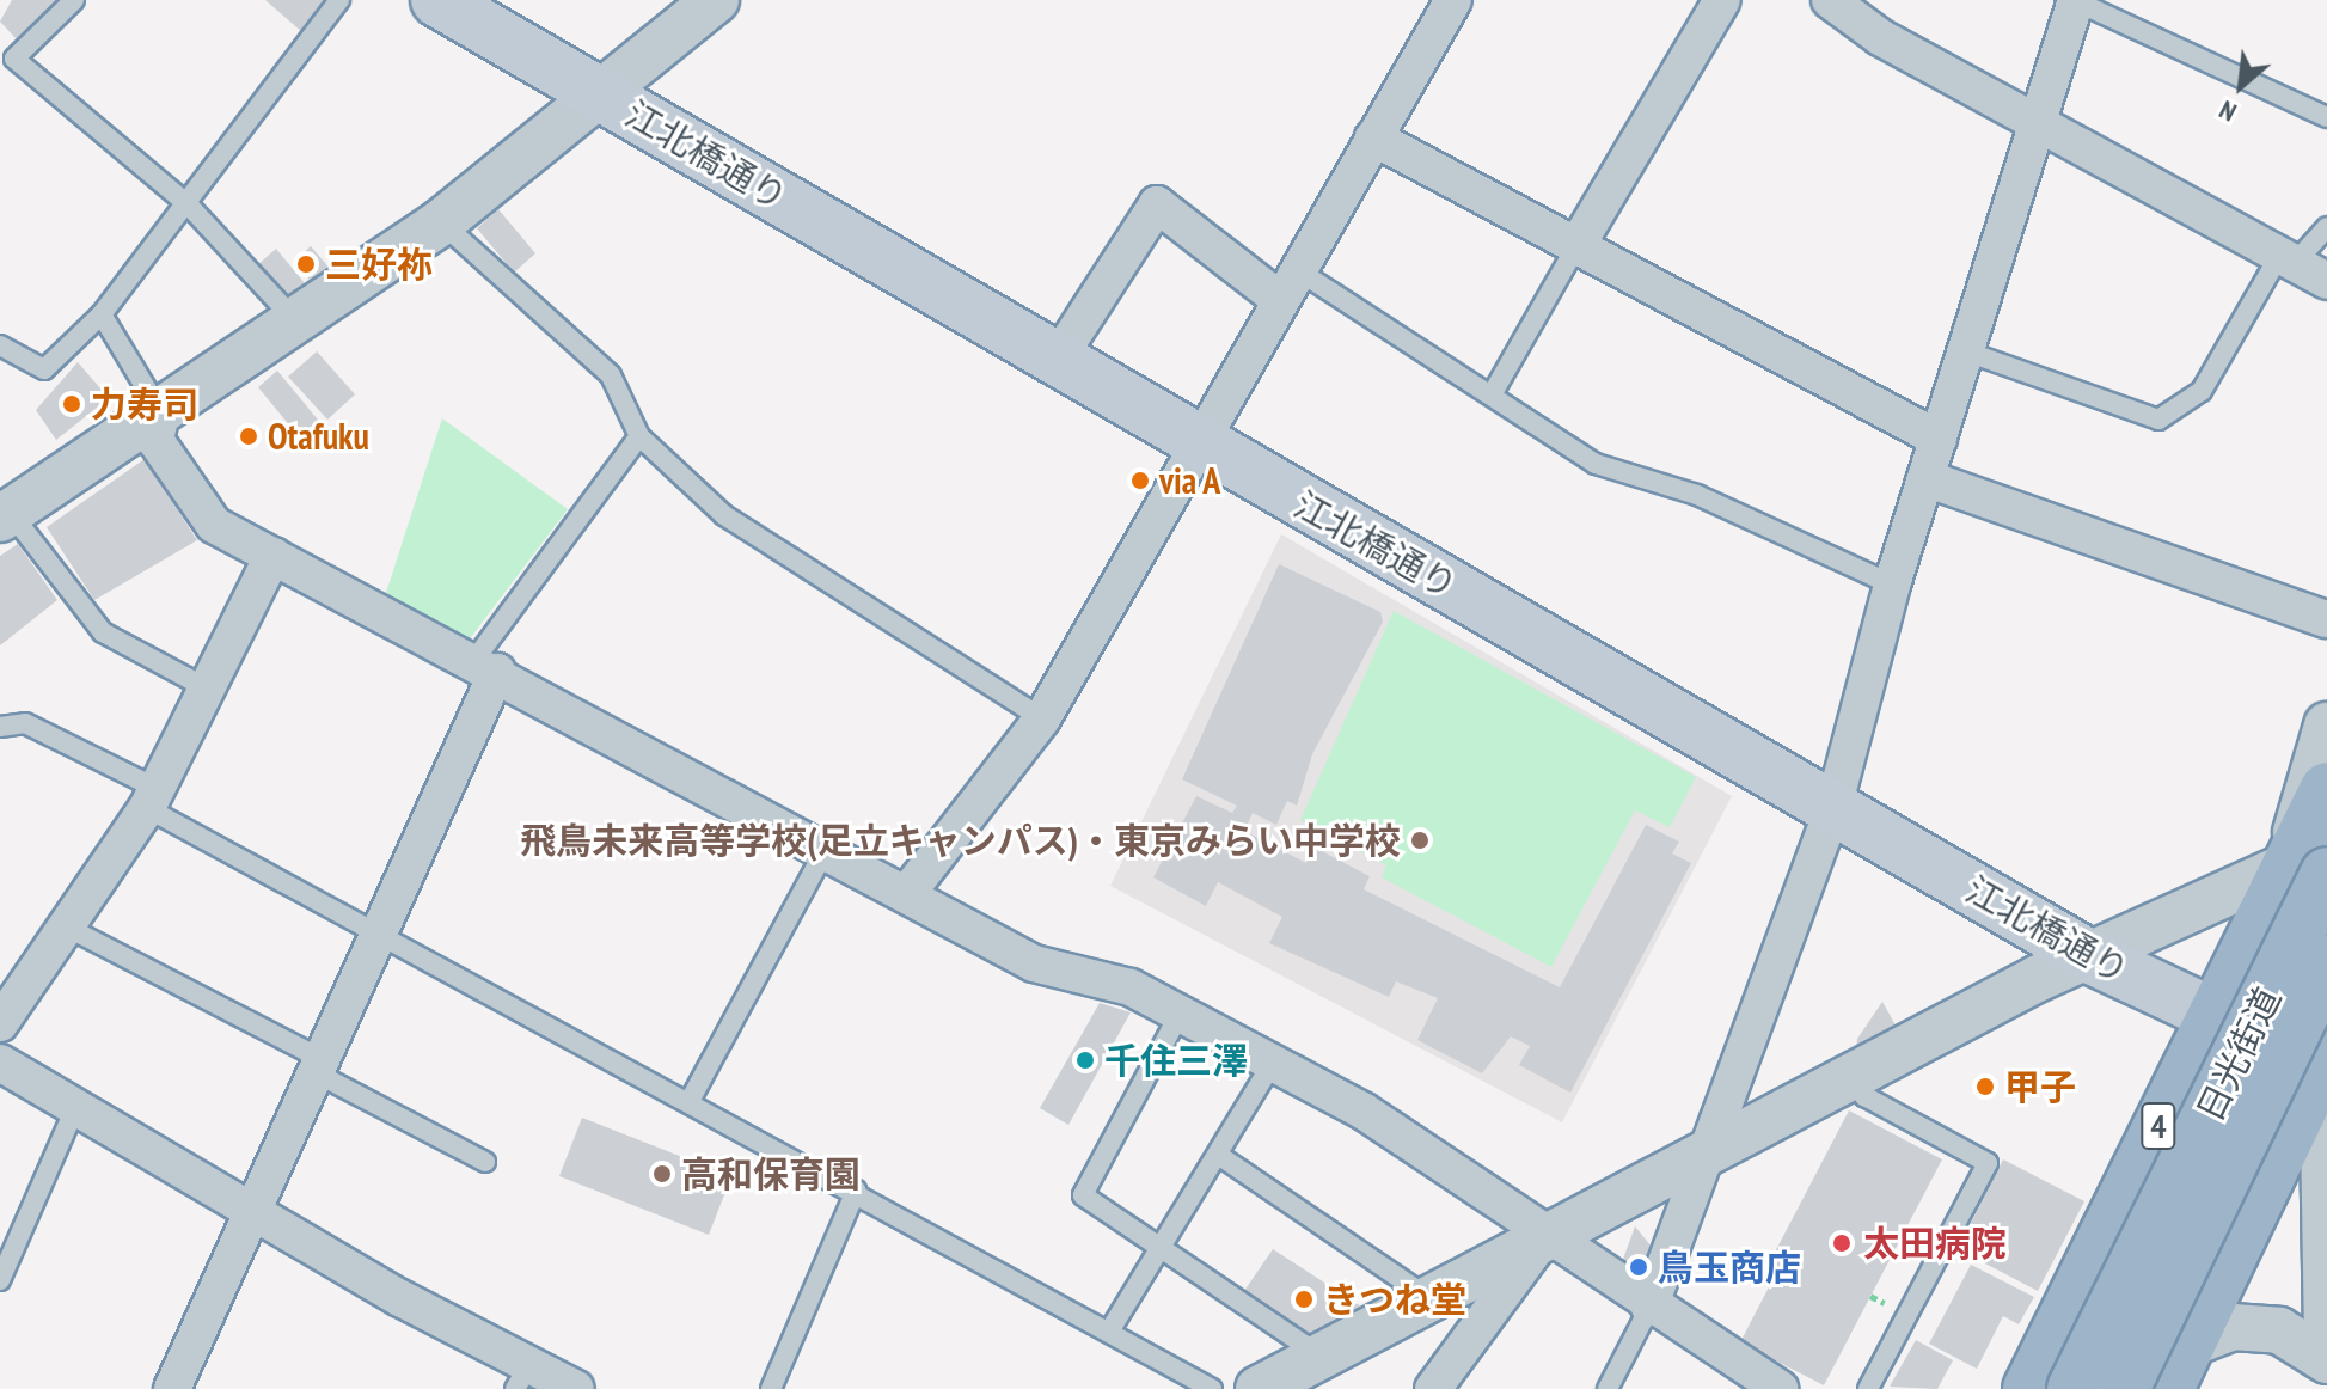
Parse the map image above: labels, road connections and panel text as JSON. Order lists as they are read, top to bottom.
{
  "streets": {
    "highway": ["日光街道", "4"],
    "main road": ["江北橋通り"]
  },
  "crossings": [
    ["江北橋通り", "4"],
    ["日光街道", "4"]
  ],
  "places": [
    "三好祢",
    "力寿司",
    "Otafuku",
    "via A",
    "飛鳥未来高等学校(足立キャンパス)・東京みらい中学校",
    "千住三澤",
    "甲子",
    "高和保育園",
    "太田病院",
    "鳥玉商店",
    "きつね堂"
  ],
  "north": "bottom left"
}
